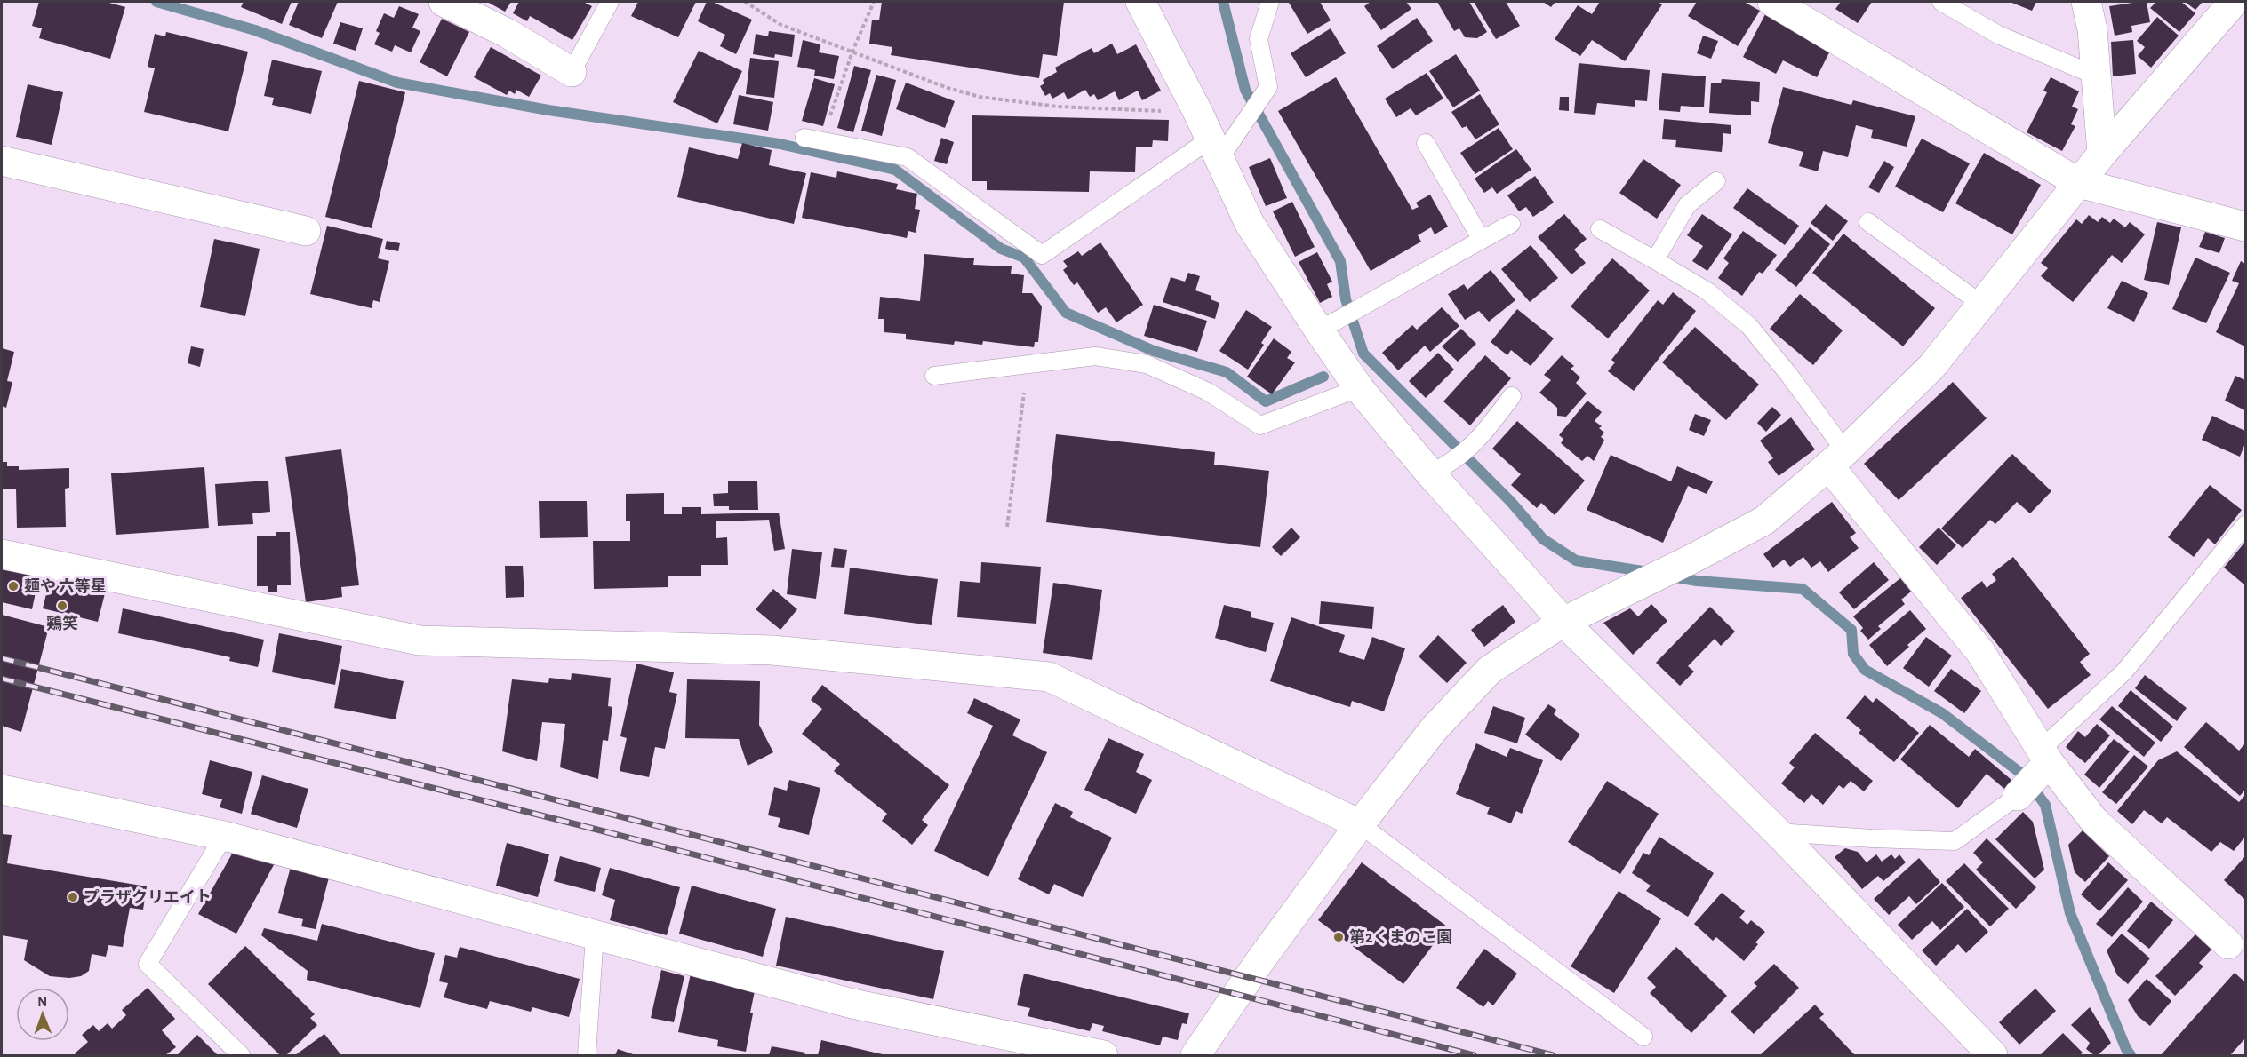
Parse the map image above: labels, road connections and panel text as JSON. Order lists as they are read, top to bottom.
{
  "places": [
    "麺や 六等星",
    "鶏笑",
    "プラザクリエイト",
    "第2くまのこ園"
  ],
  "north": "top"
}
